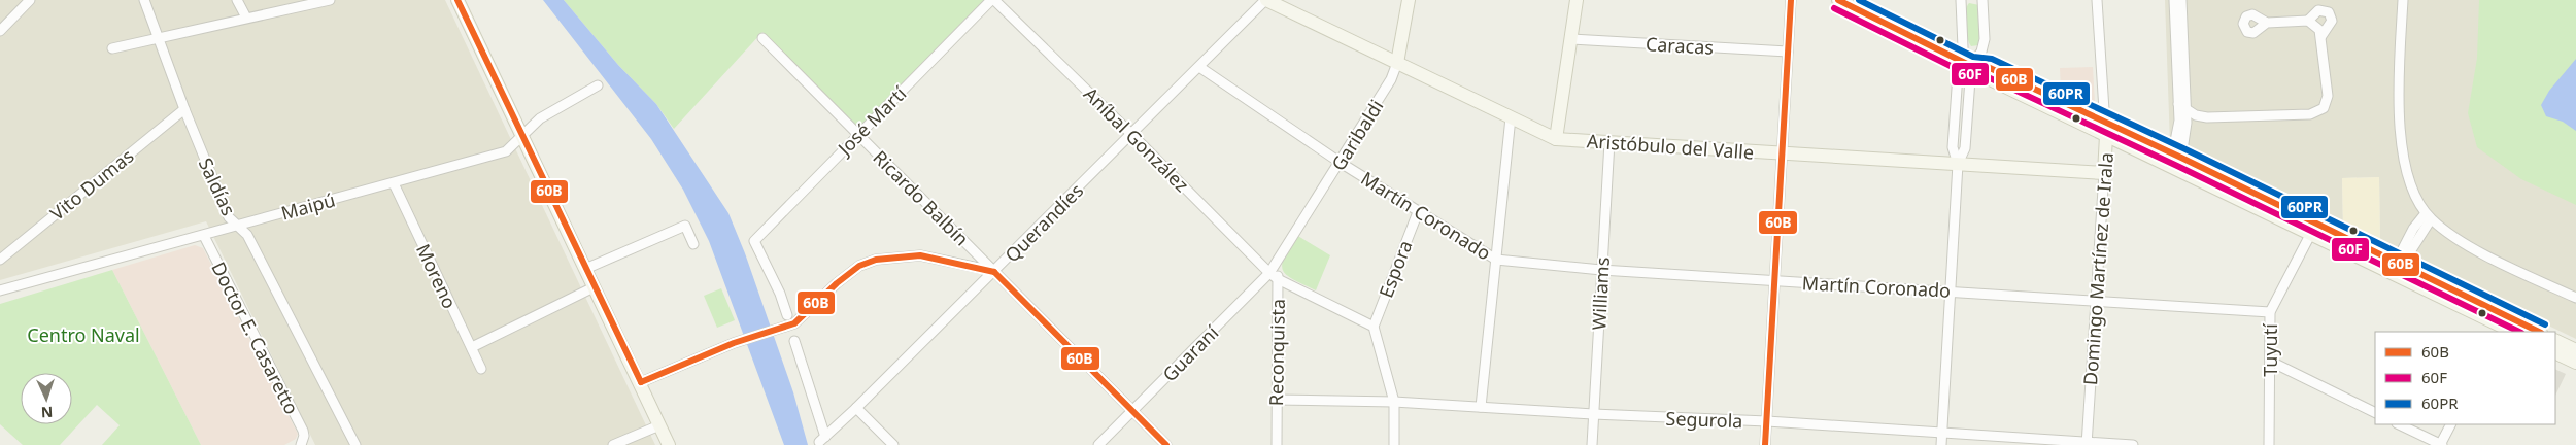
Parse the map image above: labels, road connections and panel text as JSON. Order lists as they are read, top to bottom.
{
  "streets": {
    "main road": ["Garibaldi", "Aristóbulo del Valle", "Domingo Martínez de Irala"],
    "street": [
      "Caracas",
      "José Martí",
      "Aníbal González",
      "Vito Dumas",
      "Saldías",
      "Ricardo Balbín",
      "Maipú",
      "Martín Coronado",
      "Querandíes",
      "Espora",
      "Moreno",
      "Williams",
      "Doctor E. Casaretto",
      "Tuyutí",
      "Reconquista",
      "Guaraní",
      "Segurola"
    ]
  },
  "crossings": [
    ["José Martí", "Aníbal González"],
    ["José Martí", "Ricardo Balbín"],
    ["Garibaldi", "Aristóbulo del Valle"],
    ["Garibaldi", "Martín Coronado"],
    ["Garibaldi", "Reconquista"],
    ["Garibaldi", "Guaraní"],
    ["Aníbal González", "Querandíes"],
    ["Aníbal González", "Espora"],
    ["Aníbal González", "Reconquista"],
    ["Aníbal González", "Guaraní"],
    ["Aristóbulo del Valle", "Querandíes"],
    ["Aristóbulo del Valle", "Domingo Martínez de Irala"],
    ["Aristóbulo del Valle", "Williams"],
    ["Vito Dumas", "Saldías"],
    ["Saldías", "Maipú"],
    ["Ricardo Balbín", "Querandíes"],
    ["Ricardo Balbín", "Guaraní"],
    ["Maipú", "Moreno"],
    ["Maipú", "Doctor E. Casaretto"],
    ["Martín Coronado", "Querandíes"],
    ["Martín Coronado", "Espora"],
    ["Martín Coronado", "Domingo Martínez de Irala"],
    ["Martín Coronado", "Williams"],
    ["Martín Coronado", "Tuyutí"],
    ["Domingo Martínez de Irala", "Segurola"],
    ["Williams", "Segurola"],
    ["Reconquista", "Guaraní"],
    ["Reconquista", "Segurola"]
  ],
  "parks": ["Centro Naval"],
  "lines": ["transit line 60B", "transit line 60PR", "transit line 60F"],
  "legend": ["60B", "60F", "60PR"],
  "north": "bottom"
}
